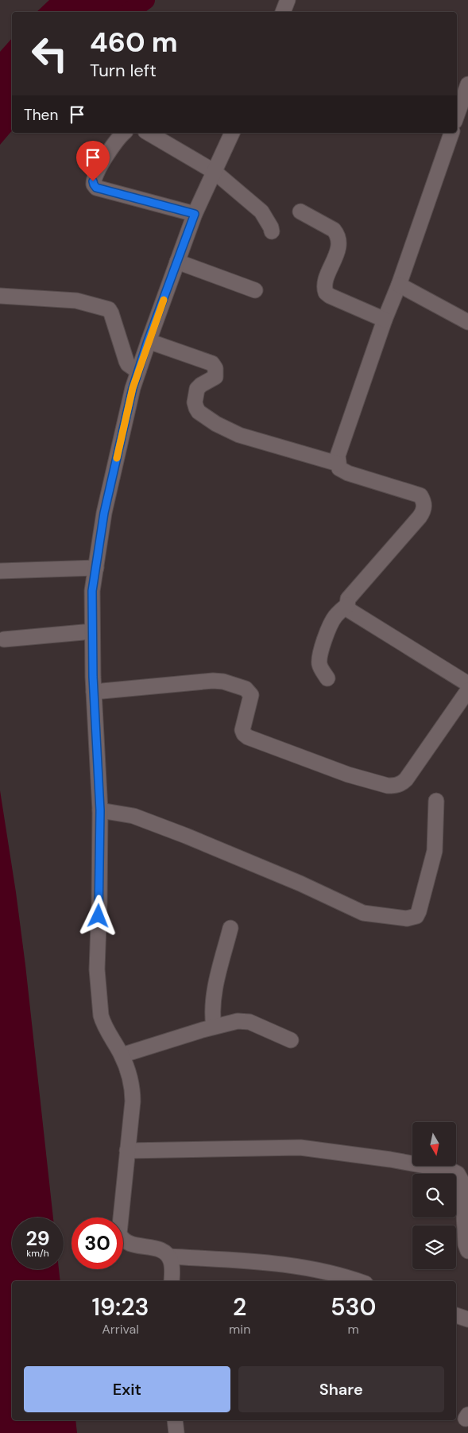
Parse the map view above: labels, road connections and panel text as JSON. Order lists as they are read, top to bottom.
{
  "north": "bottom",
  "page": {
    "turn": ["460 m", "Turn left"],
    "then": "Then",
    "speed": "29 km/h",
    "limit": "30",
    "eta": [
      "19:23",
      "Arrival",
      "2",
      "min",
      "530",
      "m"
    ],
    "buttons": ["Exit", "Share"]
  }
}
